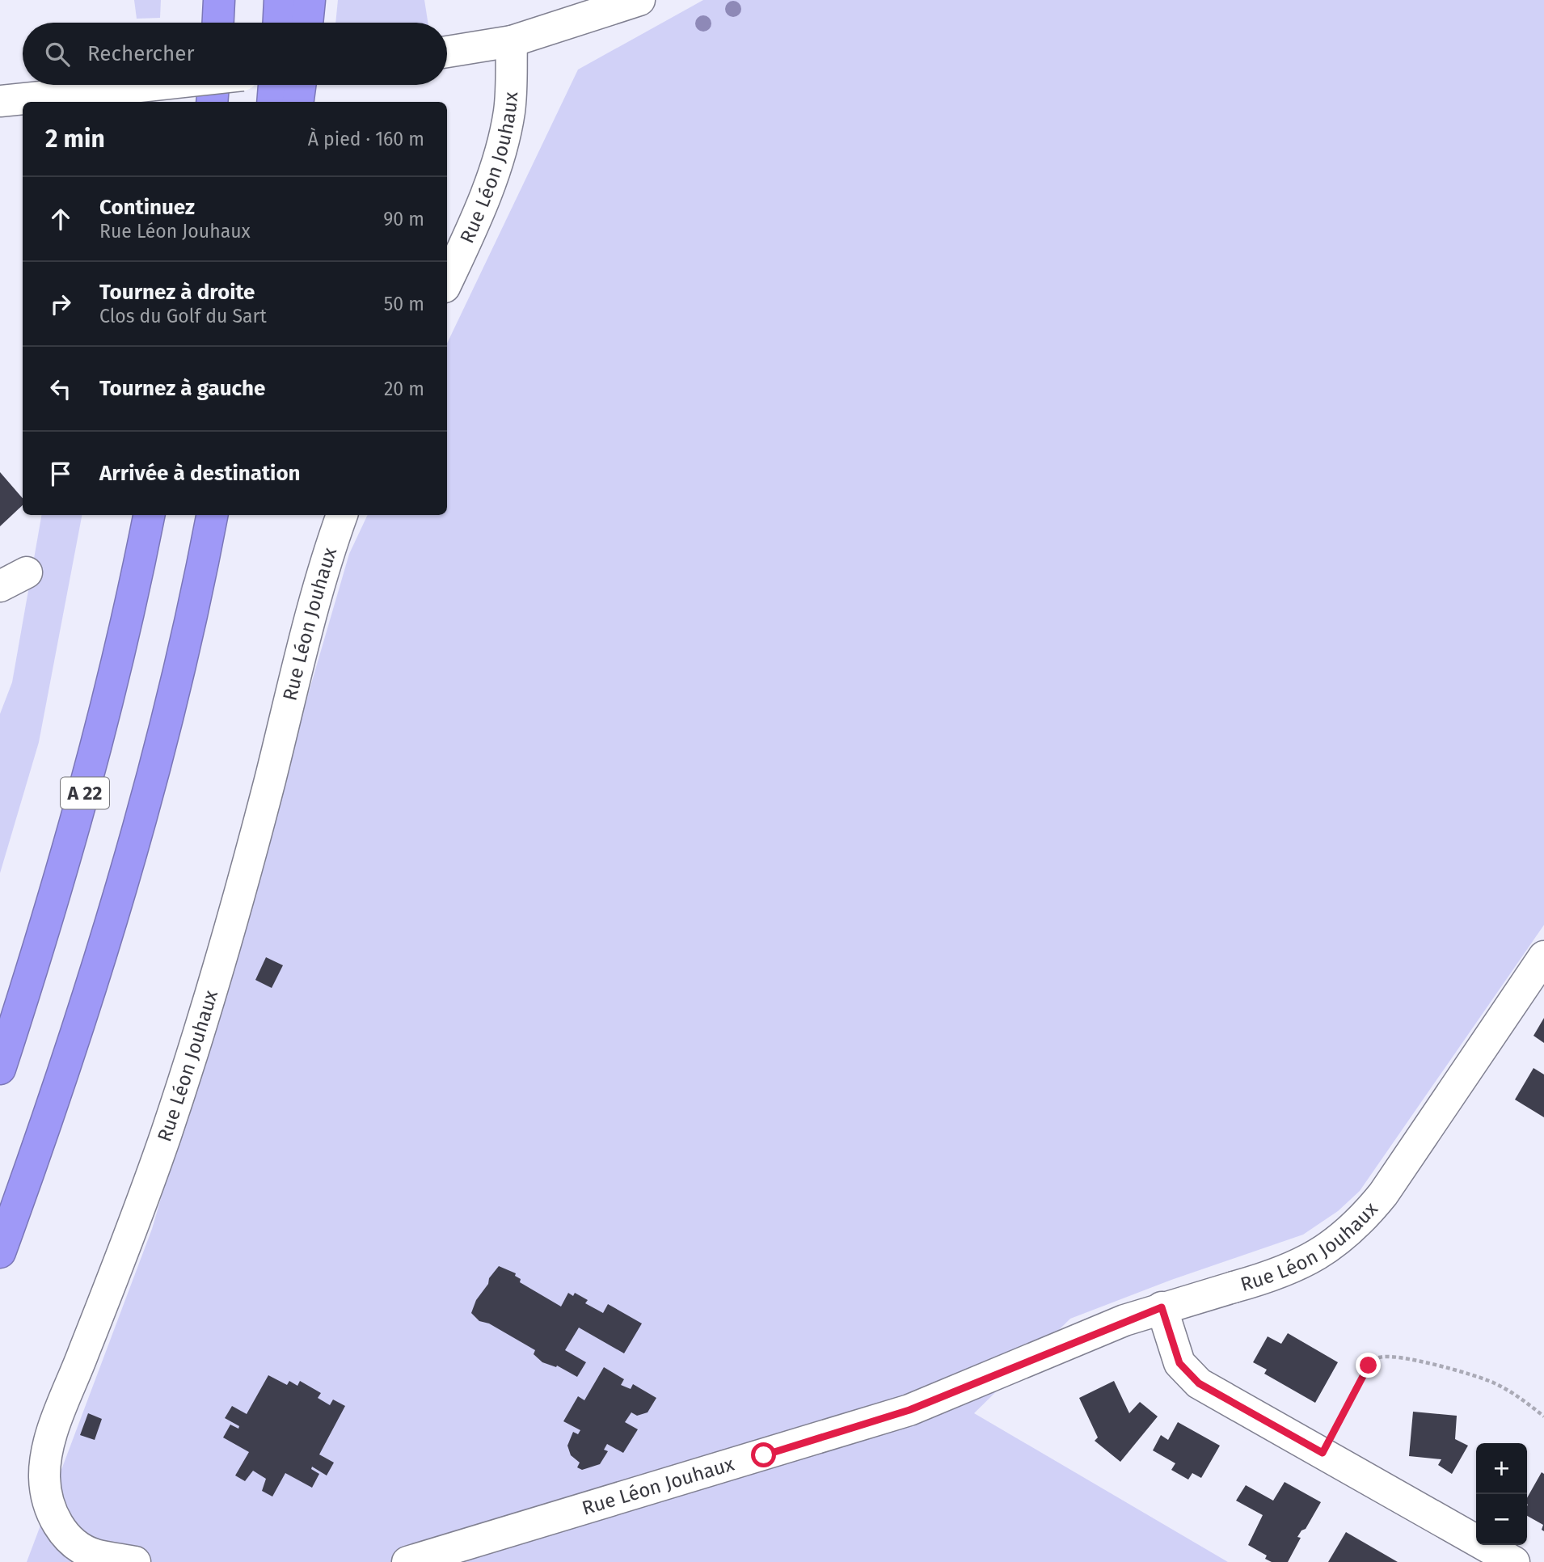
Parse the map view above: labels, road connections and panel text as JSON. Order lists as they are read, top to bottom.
{
  "streets": {
    "highway": ["A 22"],
    "street": ["Rue Léon Jouhaux"]
  },
  "page": {
    "search": "Rechercher",
    "heading": ["2 min", "À pied · 160 m"],
    "list": [
      ["Continuez", "Rue Léon Jouhaux", "90 m"],
      ["Tournez à droite", "Clos du Golf du Sart", "50 m"],
      ["Tournez à gauche", "20 m"],
      "Arrivée à destination"
    ],
    "map_buttons": ["+", "−"]
  }
}
